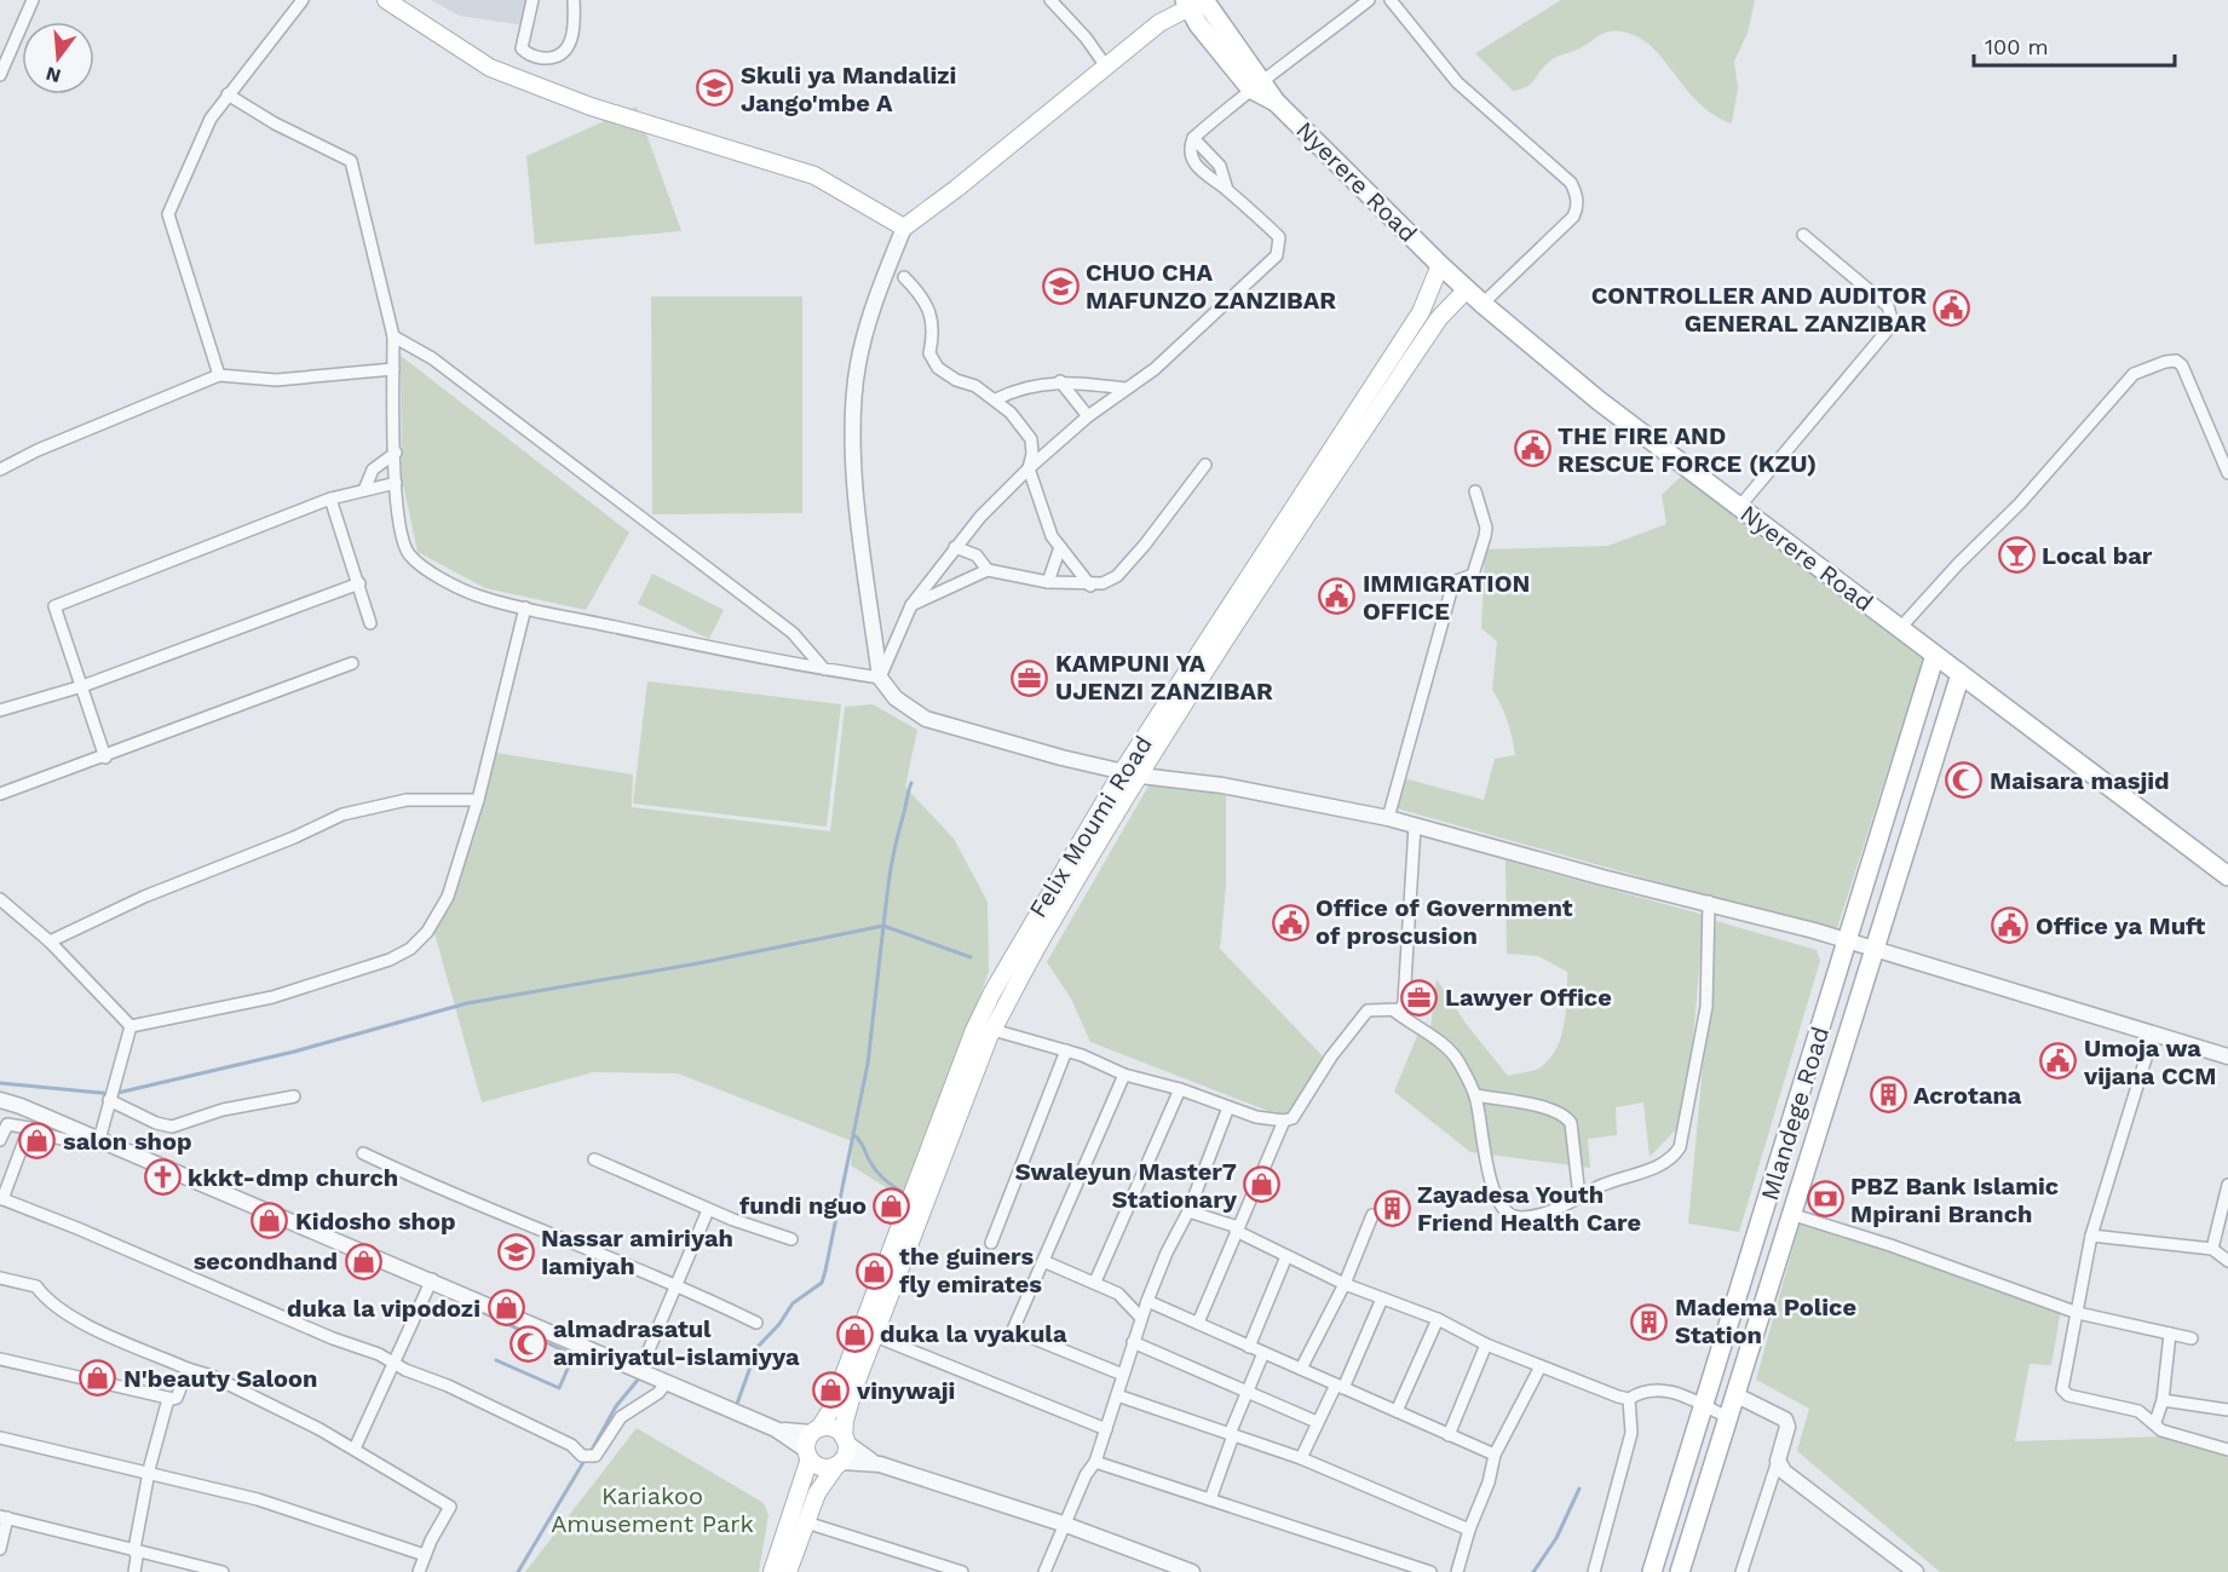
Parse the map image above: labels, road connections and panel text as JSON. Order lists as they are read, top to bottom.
{
  "streets": {
    "main road": ["Nyerere Road", "Felix Moumi Road", "Mlandege Road"]
  },
  "crossings": [
    ["Nyerere Road", "Felix Moumi Road"],
    ["Nyerere Road", "Mlandege Road"]
  ],
  "parks": ["Kariakoo Amusement Park"],
  "places": {
    "school or university": ["Skuli ya Mandalizi Jango'mbe A", "CHUO CHA MAFUNZO ZANZIBAR", "Nassar amiriyah Iamiyah"],
    "public building": [
      "CONTROLLER AND AUDITOR GENERAL ZANZIBAR",
      "THE FIRE AND RESCUE FORCE (KZU)",
      "IMMIGRATION OFFICE",
      "Office of Government of proscusion",
      "Office ya Muft",
      "Umoja wa vijana CCM"
    ],
    "bar": ["Local bar"],
    "office": ["KAMPUNI YA UJENZI ZANZIBAR", "Lawyer Office"],
    "mosque": ["Maisara masjid", "almadrasatul amiriyatul-islamiyya"],
    "building": ["Acrotana", "Zayadesa Youth Friend Health Care", "Madema Police Station"],
    "shop": [
      "salon shop",
      "Swaleyun Master7 Stationary",
      "fundi nguo",
      "Kidosho shop",
      "secondhand",
      "the guiners fly emirates",
      "duka la vipodozi",
      "duka la vyakula",
      "N'beauty Saloon",
      "vinywaji"
    ],
    "church": ["kkkt-dmp church"],
    "bank": ["PBZ Bank Islamic Mpirani Branch"]
  },
  "scale_bar": "100 m",
  "north": "bottom"
}
